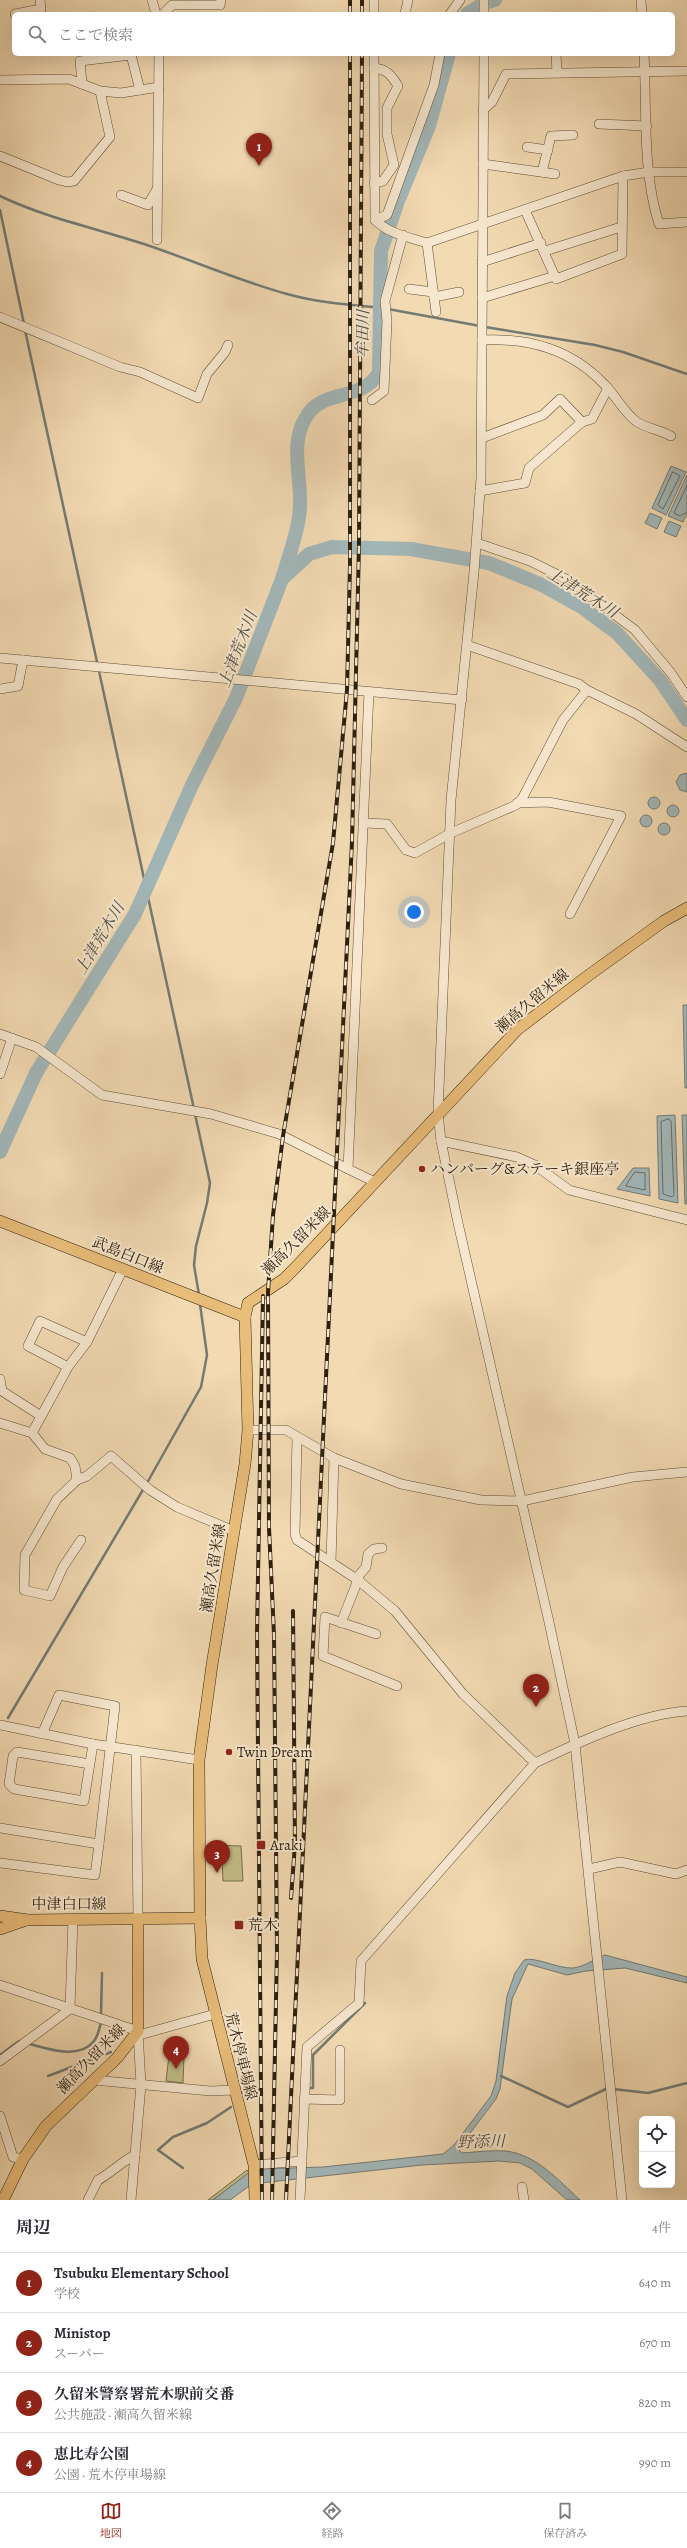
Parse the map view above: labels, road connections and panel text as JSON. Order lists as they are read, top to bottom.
{
  "streets": {
    "main road": [
      "瀬高久留米線",
      "武島白口線",
      "中津白口線",
      "荒木停車場線"
    ]
  },
  "crossings": [
    ["瀬高久留米線", "武島白口線"],
    ["瀬高久留米線", "中津白口線"],
    ["瀬高久留米線", "荒木停車場線"]
  ],
  "water": ["牟田川", "上津荒木川", "野添川"],
  "places": {
    "other": ["ハンバーグ&ステーキ銀座亭", "Twin Dream"],
    "transit": ["Araki", "荒木"]
  },
  "page": {
    "search": "ここで検索",
    "pins": [
      "1",
      "2",
      "3",
      "4"
    ],
    "heading": ["周辺", "4件"],
    "list": [
      {
        "mark": "1",
        "name": "Tsubuku Elementary School",
        "note": "学校",
        "value": "640 m"
      },
      {
        "mark": "2",
        "name": "Ministop",
        "note": "スーパー",
        "value": "670 m"
      },
      {
        "mark": "3",
        "name": "久留米警察署荒木駅前交番",
        "note": "公共施設 · 瀬高久留米線",
        "value": "820 m"
      },
      {
        "mark": "4",
        "name": "恵比寿公園",
        "note": "公園 · 荒木停車場線",
        "value": "990 m"
      }
    ],
    "nav": ["地図", "経路", "保存済み"]
  }
}
